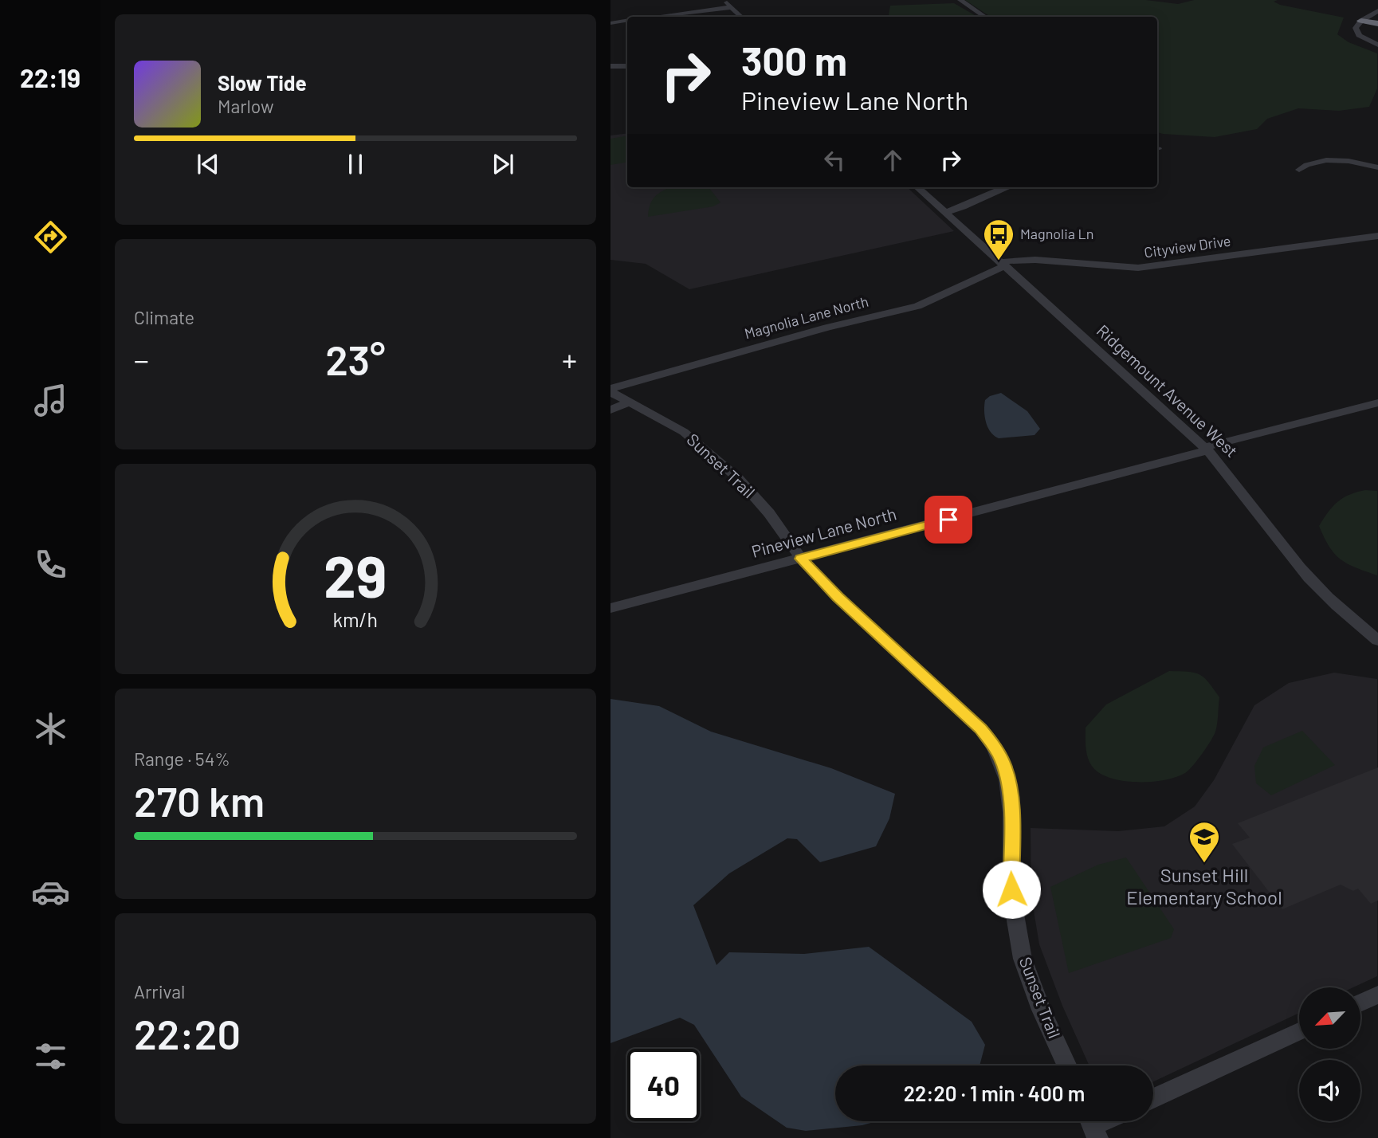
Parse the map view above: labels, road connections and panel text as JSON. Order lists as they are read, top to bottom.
{
  "streets": {
    "street": [
      "Cityview Drive",
      "Magnolia Lane North",
      "Ridgemount Avenue West",
      "Sunset Trail",
      "Pineview Lane North"
    ]
  },
  "crossings": [
    ["Cityview Drive", "Magnolia Lane North"],
    ["Cityview Drive", "Ridgemount Avenue West"],
    ["Magnolia Lane North", "Ridgemount Avenue West"],
    ["Magnolia Lane North", "Sunset Trail"],
    ["Ridgemount Avenue West", "Pineview Lane North"],
    ["Sunset Trail", "Pineview Lane North"]
  ],
  "places": {
    "bus stop": ["Magnolia Ln"],
    "school or university": ["Sunset Hill Elementary School"]
  },
  "north": "bottom left",
  "page": {
    "tabs": "22:19",
    "turn": ["300 m", "Pineview Lane North"],
    "song": ["Slow Tide", "Marlow"],
    "tile": [
      "Climate",
      ["Range · 54%", "270 km"],
      ["Arrival", "22:20"]
    ],
    "heat": ["−", "23°", "+"],
    "limit": "40",
    "trip": "22:20 · 1 min · 400 m",
    "gauge": ["29", "km/h"]
  }
}
